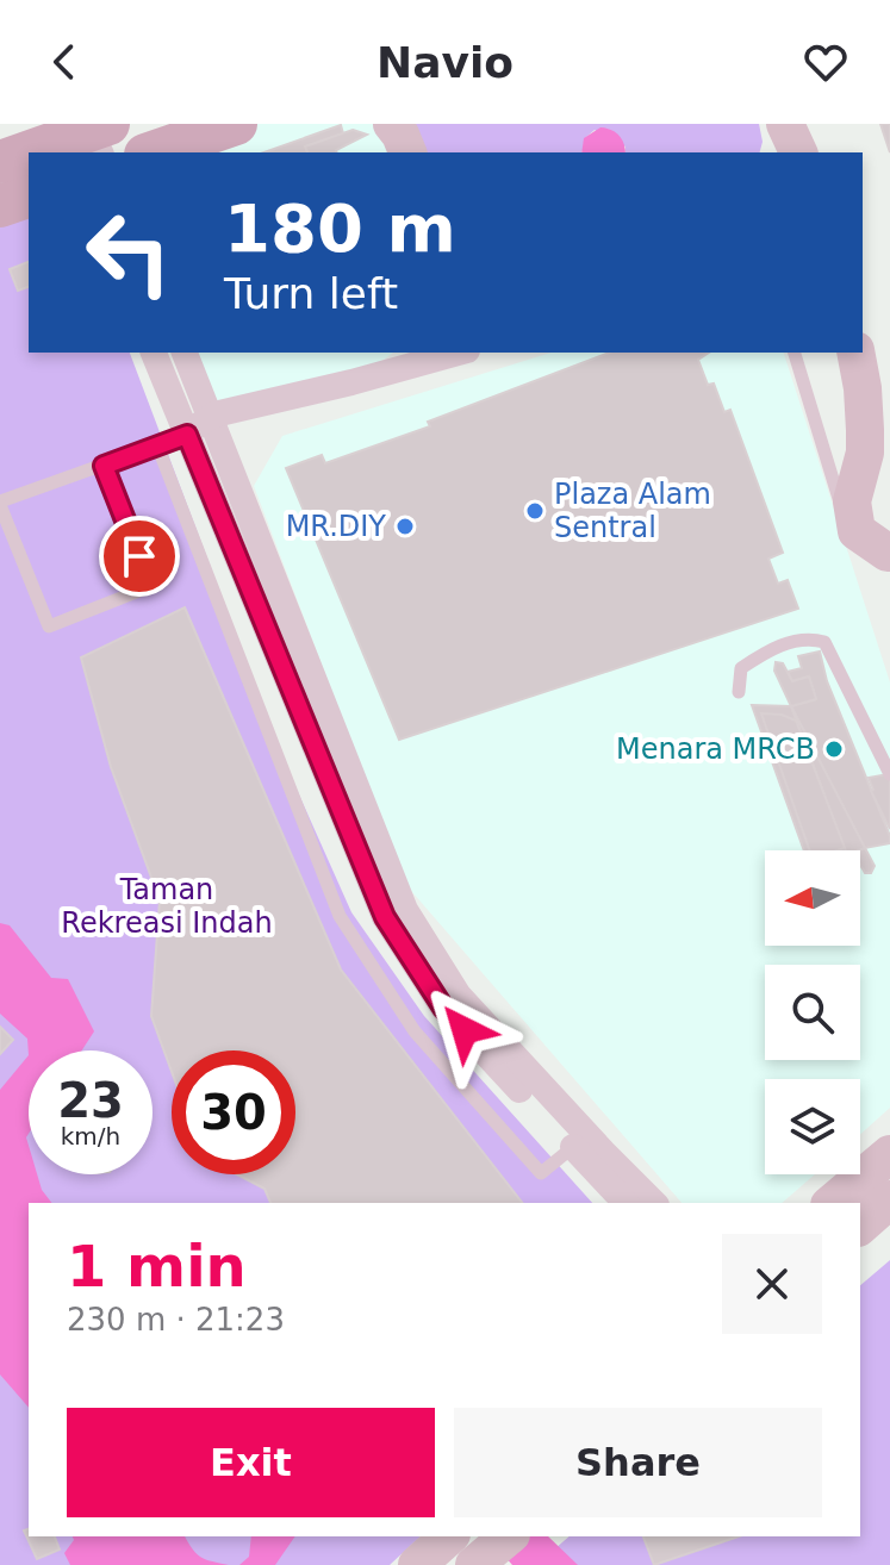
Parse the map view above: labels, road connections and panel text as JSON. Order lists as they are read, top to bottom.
{
  "parks": ["Taman Rekreasi Indah"],
  "places": ["Plaza Alam Sentral", "MR.DIY", "Menara MRCB"],
  "north": "left",
  "page": {
    "header": "Navio",
    "turn": ["180 m", "Turn left"],
    "speed": "23 km/h",
    "limit": "30",
    "heading": ["1 min", "230 m · 21:23"],
    "buttons": ["Exit", "Share"]
  }
}
